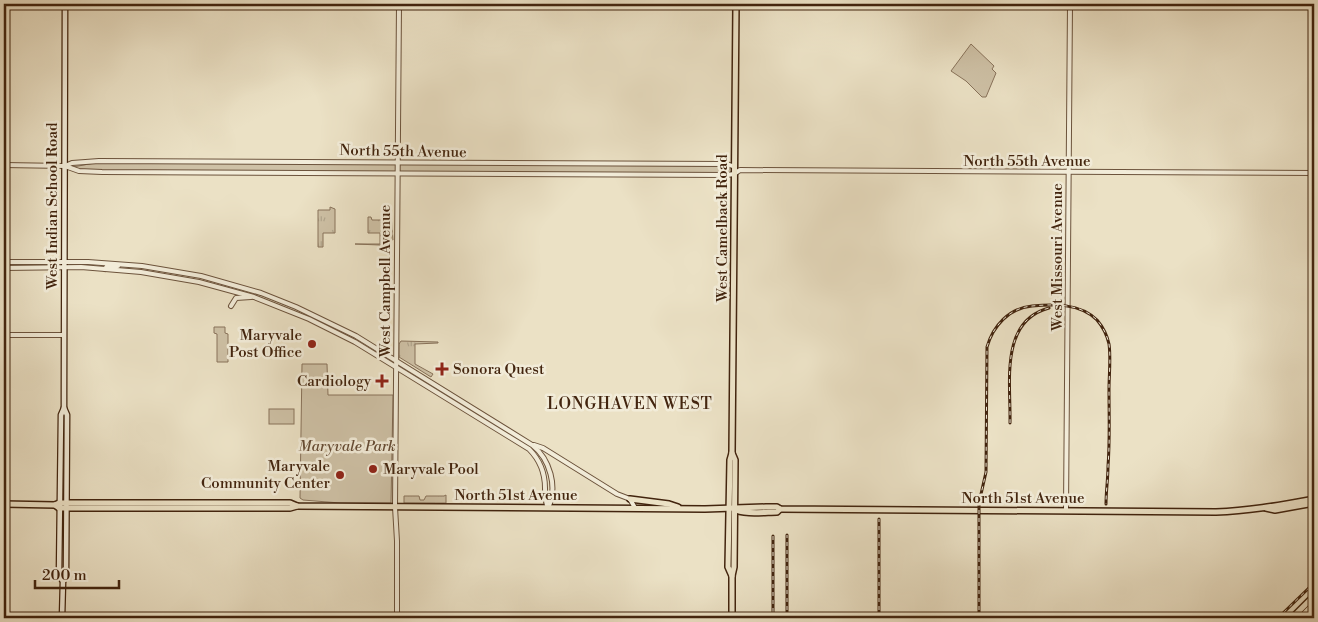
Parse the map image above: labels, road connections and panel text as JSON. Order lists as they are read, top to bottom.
{
  "streets": {
    "main road": ["West Indian School Road", "West Camelback Road", "North 51st Avenue"],
    "street": ["North 55th Avenue", "West Missouri Avenue", "West Campbell Avenue"]
  },
  "crossings": [
    ["North 55th Avenue", "West Indian School Road"],
    ["North 55th Avenue", "West Camelback Road"],
    ["North 55th Avenue", "West Missouri Avenue"],
    ["North 55th Avenue", "West Campbell Avenue"],
    ["West Indian School Road", "North 51st Avenue"],
    ["West Camelback Road", "North 51st Avenue"],
    ["West Missouri Avenue", "North 51st Avenue"],
    ["West Campbell Avenue", "North 51st Avenue"]
  ],
  "districts": ["LONGHAVEN WEST"],
  "parks": ["Maryvale Park"],
  "places": {
    "other": ["Maryvale Post Office", "Maryvale Pool", "Maryvale Community Center"],
    "health": ["Sonora Quest", "Cardiology"]
  },
  "scale_bar": "200 m"
}
